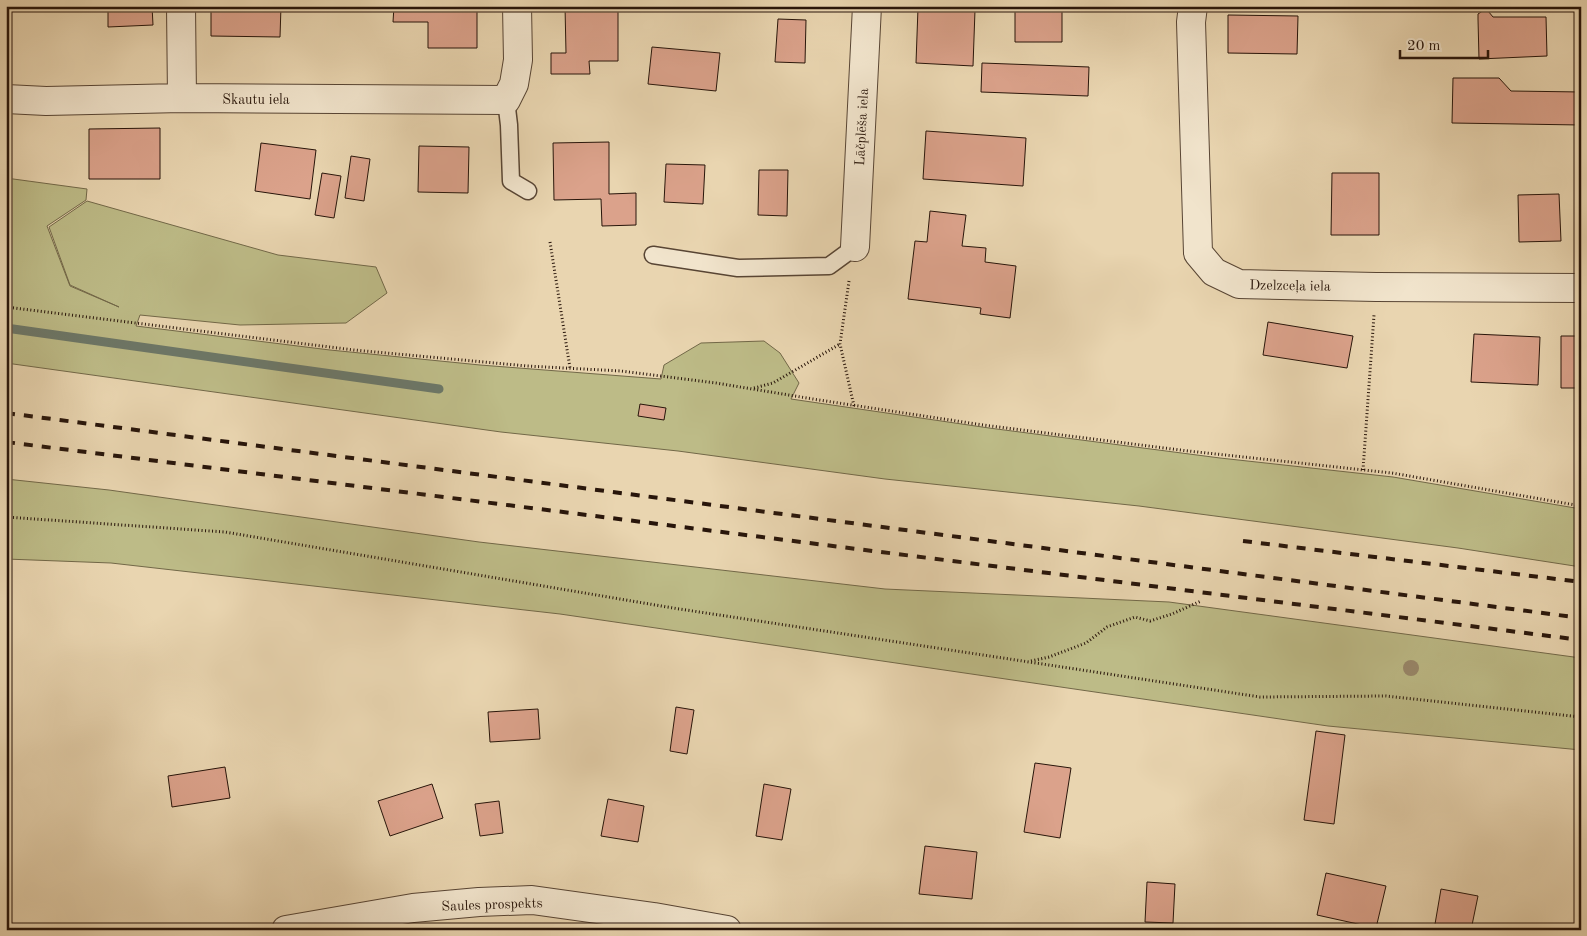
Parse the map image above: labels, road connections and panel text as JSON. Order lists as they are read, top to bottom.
{
  "streets": {
    "street": [
      "Skautu iela",
      "Lāčplēša iela",
      "Dzelzceļa iela",
      "Saules prospekts"
    ]
  },
  "scale_bar": "20 m"
}
